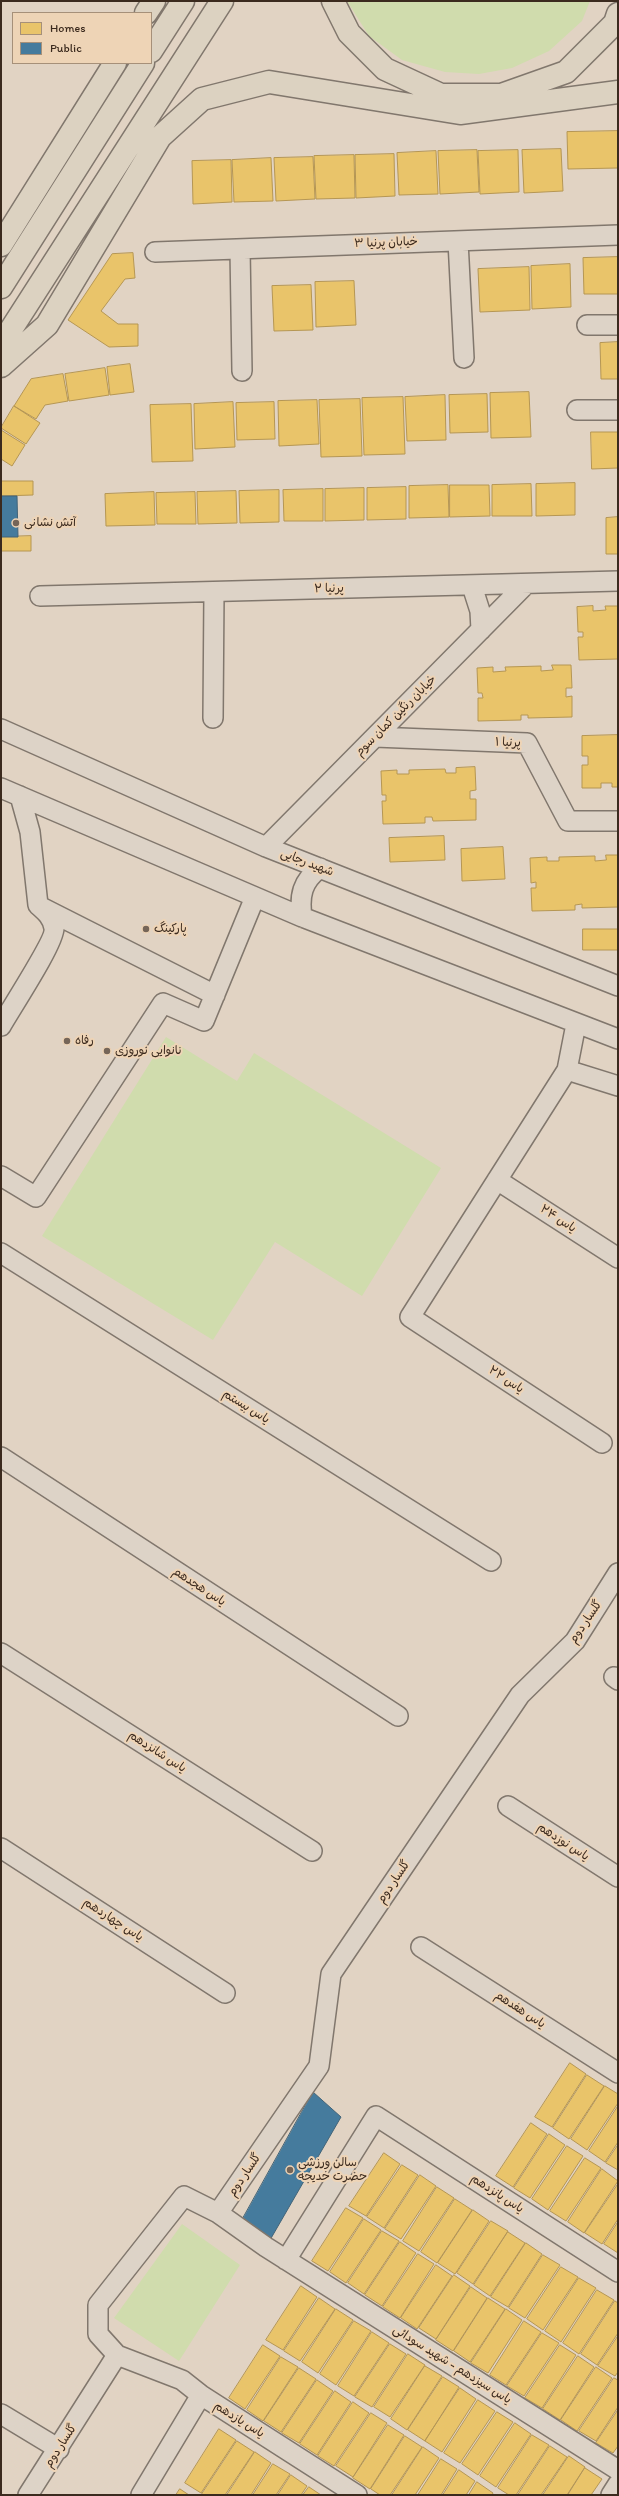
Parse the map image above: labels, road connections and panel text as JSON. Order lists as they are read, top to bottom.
{
  "streets": {
    "street": [
      "خیابان پرنیا ۳",
      "پرنیا ۲",
      "خیابان رنگین کمان سوم",
      "پرنیا ۱",
      "شهید رجایی",
      "یاس ۲۴",
      "یاس ۲۲",
      "یاس بیستم",
      "یاس هجدهم",
      "گلسار دوم",
      "یاس شانزدهم",
      "یاس نوزدهم",
      "یاس چهاردهم",
      "یاس هفدهم",
      "یاس پانزدهم",
      "یاس سیزدهم - شهید سودائی",
      "یاس یازدهم"
    ]
  },
  "crossings": [
    ["پرنیا ۲", "خیابان رنگین کمان سوم"],
    ["خیابان رنگین کمان سوم", "پرنیا ۱"],
    ["خیابان رنگین کمان سوم", "شهید رجایی"],
    ["یاس ۲۴", "یاس ۲۲"],
    ["گلسار دوم", "یاس سیزدهم - شهید سودائی"],
    ["گلسار دوم", "یاس یازدهم"],
    ["یاس پانزدهم", "یاس سیزدهم - شهید سودائی"],
    ["یاس سیزدهم - شهید سودائی", "یاس یازدهم"]
  ],
  "places": [
    "آتش نشانی",
    "پارکینگ",
    "رفاه",
    "نانوایی نوروزی",
    "سالن ورزشی حضرت خدیجه"
  ],
  "legend": ["Homes", "Public"]
}
